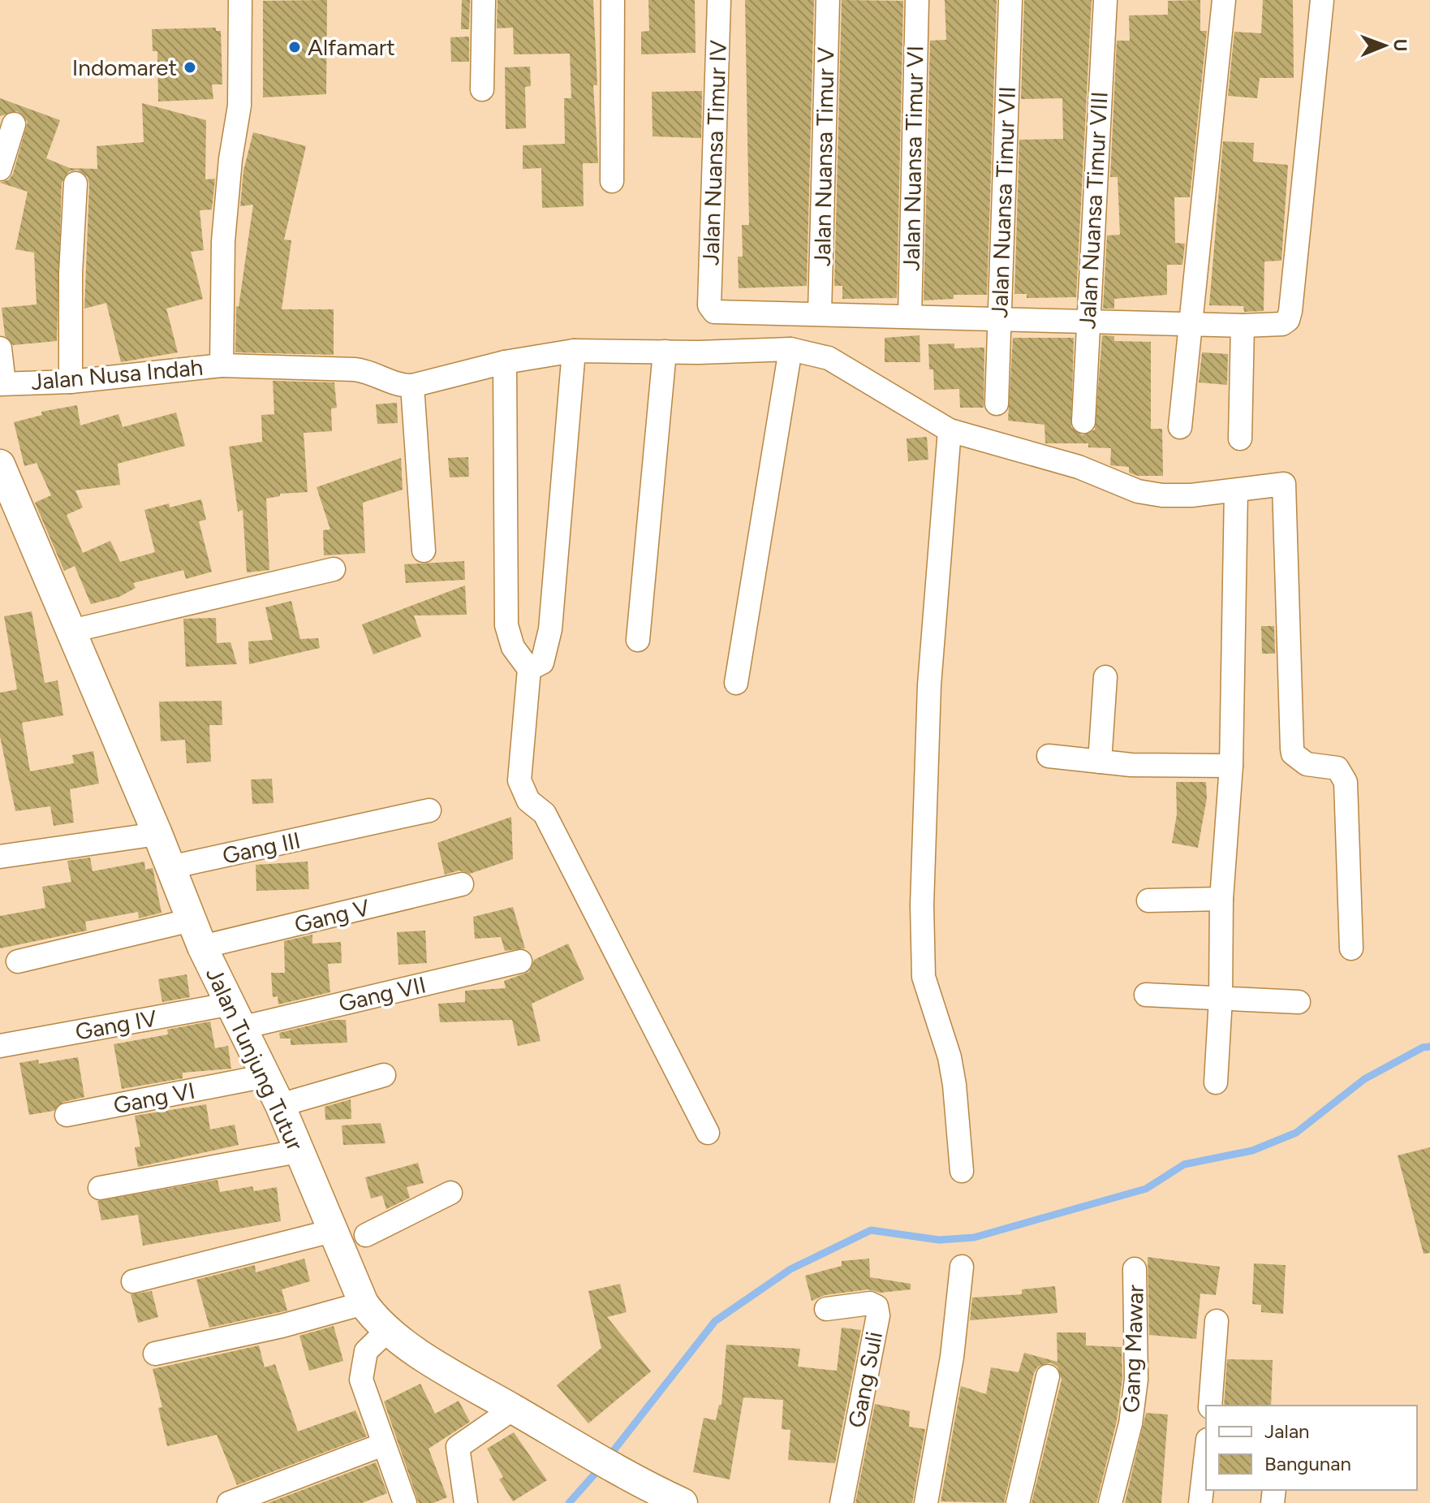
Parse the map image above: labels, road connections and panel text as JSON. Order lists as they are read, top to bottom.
{
  "streets": {
    "street": [
      "Jalan Nuansa Timur IV",
      "Jalan Nuansa Timur V",
      "Jalan Nuansa Timur VI",
      "Jalan Nuansa Timur VII",
      "Jalan Nuansa Timur VIII",
      "Jalan Nusa Indah",
      "Gang III",
      "Gang V",
      "Gang VII",
      "Gang IV",
      "Jalan Tunjung Tutur",
      "Gang VI",
      "Gang Mawar",
      "Gang Suli"
    ]
  },
  "crossings": [
    ["Jalan Nuansa Timur IV", "Jalan Nuansa Timur V"],
    ["Gang III", "Jalan Tunjung Tutur"],
    ["Gang V", "Jalan Tunjung Tutur"],
    ["Gang VII", "Gang IV"],
    ["Gang VII", "Jalan Tunjung Tutur"],
    ["Gang IV", "Jalan Tunjung Tutur"],
    ["Jalan Tunjung Tutur", "Gang VI"]
  ],
  "places": ["Alfamart", "Indomaret"],
  "legend": ["Jalan", "Bangunan"],
  "north": "right"
}
